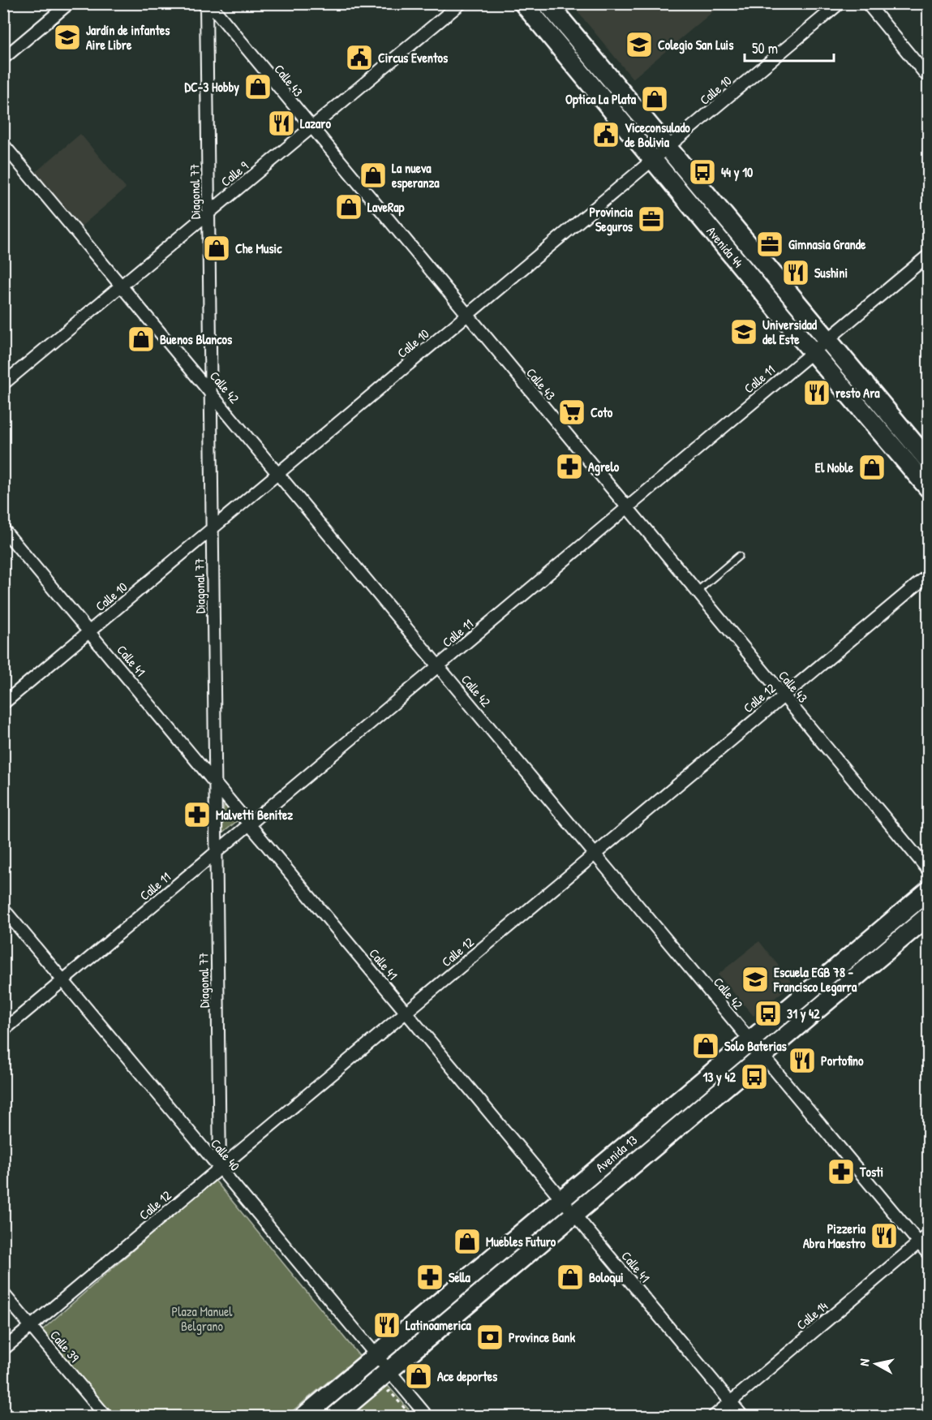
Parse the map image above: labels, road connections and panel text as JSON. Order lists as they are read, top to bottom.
{
  "streets": {
    "main road": ["Avenida 44", "Avenida 13"],
    "street": [
      "Calle 43",
      "Calle 10",
      "Calle 9",
      "Diagonal 77",
      "Calle 11",
      "Calle 42",
      "Calle 41",
      "Calle 12",
      "Calle 40",
      "Calle 14",
      "Calle 39"
    ]
  },
  "crossings": [
    ["Calle 43", "Calle 10"],
    ["Calle 43", "Calle 9"],
    ["Calle 43", "Diagonal 77"],
    ["Calle 43", "Calle 11"],
    ["Calle 43", "Calle 12"],
    ["Calle 10", "Diagonal 77"],
    ["Calle 10", "Avenida 44"],
    ["Calle 10", "Calle 42"],
    ["Calle 10", "Calle 41"],
    ["Calle 9", "Diagonal 77"],
    ["Calle 9", "Calle 42"],
    ["Diagonal 77", "Calle 11"],
    ["Diagonal 77", "Calle 42"],
    ["Diagonal 77", "Calle 41"],
    ["Diagonal 77", "Calle 12"],
    ["Diagonal 77", "Calle 40"],
    ["Avenida 44", "Calle 11"],
    ["Calle 11", "Calle 42"],
    ["Calle 11", "Calle 41"],
    ["Calle 11", "Calle 40"],
    ["Calle 42", "Calle 12"],
    ["Calle 42", "Avenida 13"],
    ["Calle 42", "Calle 14"],
    ["Calle 41", "Calle 12"],
    ["Calle 41", "Avenida 13"],
    ["Calle 41", "Calle 14"],
    ["Calle 12", "Calle 40"],
    ["Calle 12", "Calle 39"],
    ["Avenida 13", "Calle 40"]
  ],
  "parks": ["Plaza Manuel Belgrano"],
  "places": {
    "school or university": [
      "Jardín de infantes Aire Libre",
      "Colegio San Luis",
      "Universidad del Este",
      "Escuela EGB 78 - Francisco Legarra"
    ],
    "public building": ["Circus Eventos", "Viceconsulado de Bolivia"],
    "shop": [
      "DC-3 Hobby",
      "Optica La Plata",
      "La nueva esperanza",
      "LaveRap",
      "Che Music",
      "Buenos Blancos",
      "El Noble",
      "Solo Baterias",
      "Muebles Futuro",
      "Boloqui",
      "Ace deportes"
    ],
    "restaurant": [
      "Lazaro",
      "Sushini",
      "resto Ara",
      "Portofino",
      "Pizzeria Abra Maestro",
      "Latinoamerica"
    ],
    "bus stop": ["44 y 10", "31 y 42", "13 y 42"],
    "office": ["Provincia Seguros", "Gimnasia Grande"],
    "supermarket": ["Coto"],
    "pharmacy": [
      "Agrelo",
      "Malvetti Benitez",
      "Tosti",
      "Sella"
    ],
    "bank": ["Province Bank"]
  },
  "scale_bar": "50 m",
  "north": "left"
}
